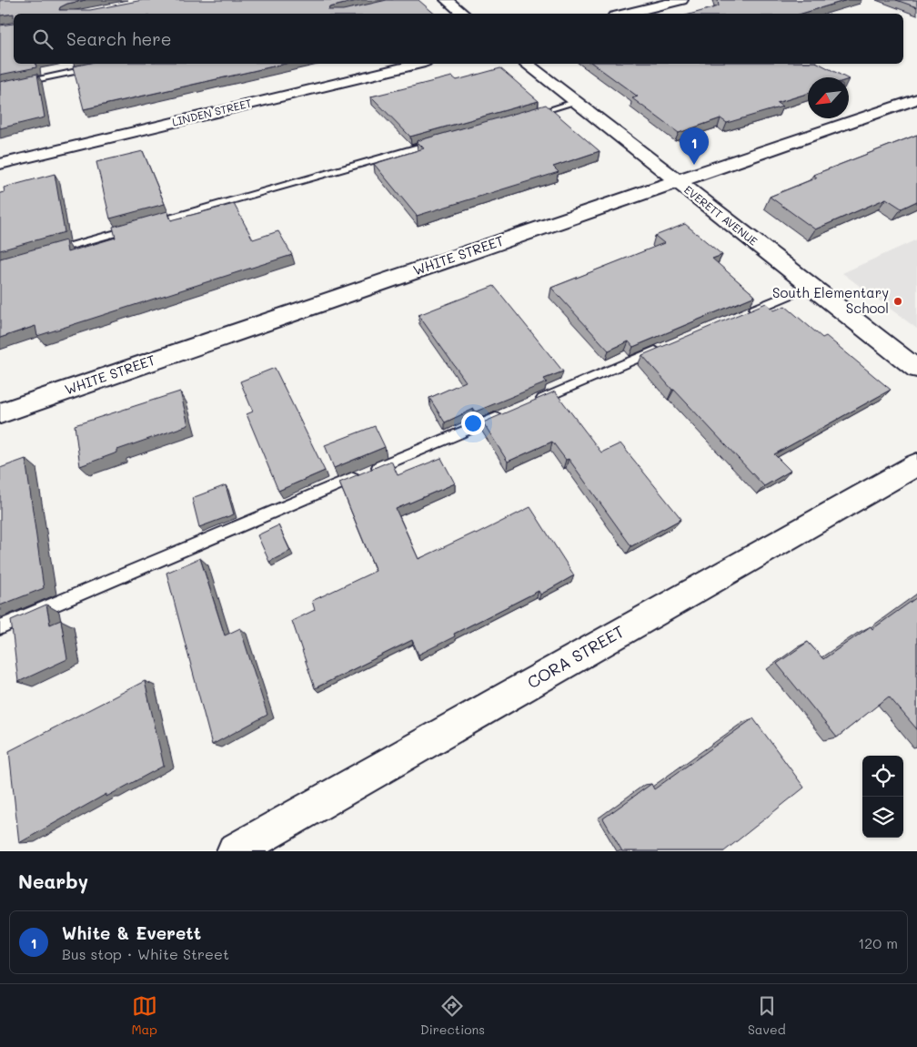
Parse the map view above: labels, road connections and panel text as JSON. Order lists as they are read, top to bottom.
{
  "streets": {
    "street": [
      "LINDEN STREET",
      "EVERETT AVENUE",
      "WHITE STREET",
      "CORA STREET"
    ]
  },
  "crossings": [
    ["EVERETT AVENUE", "WHITE STREET"]
  ],
  "places": ["South Elementary School"],
  "north": "bottom left",
  "page": {
    "search": "Search here",
    "pins": "1",
    "heading": "Nearby",
    "list": [
      {
        "mark": "1",
        "name": "White & Everett",
        "note": "Bus stop · White Street",
        "value": "120 m"
      }
    ],
    "nav": ["Map", "Directions", "Saved"]
  }
}
